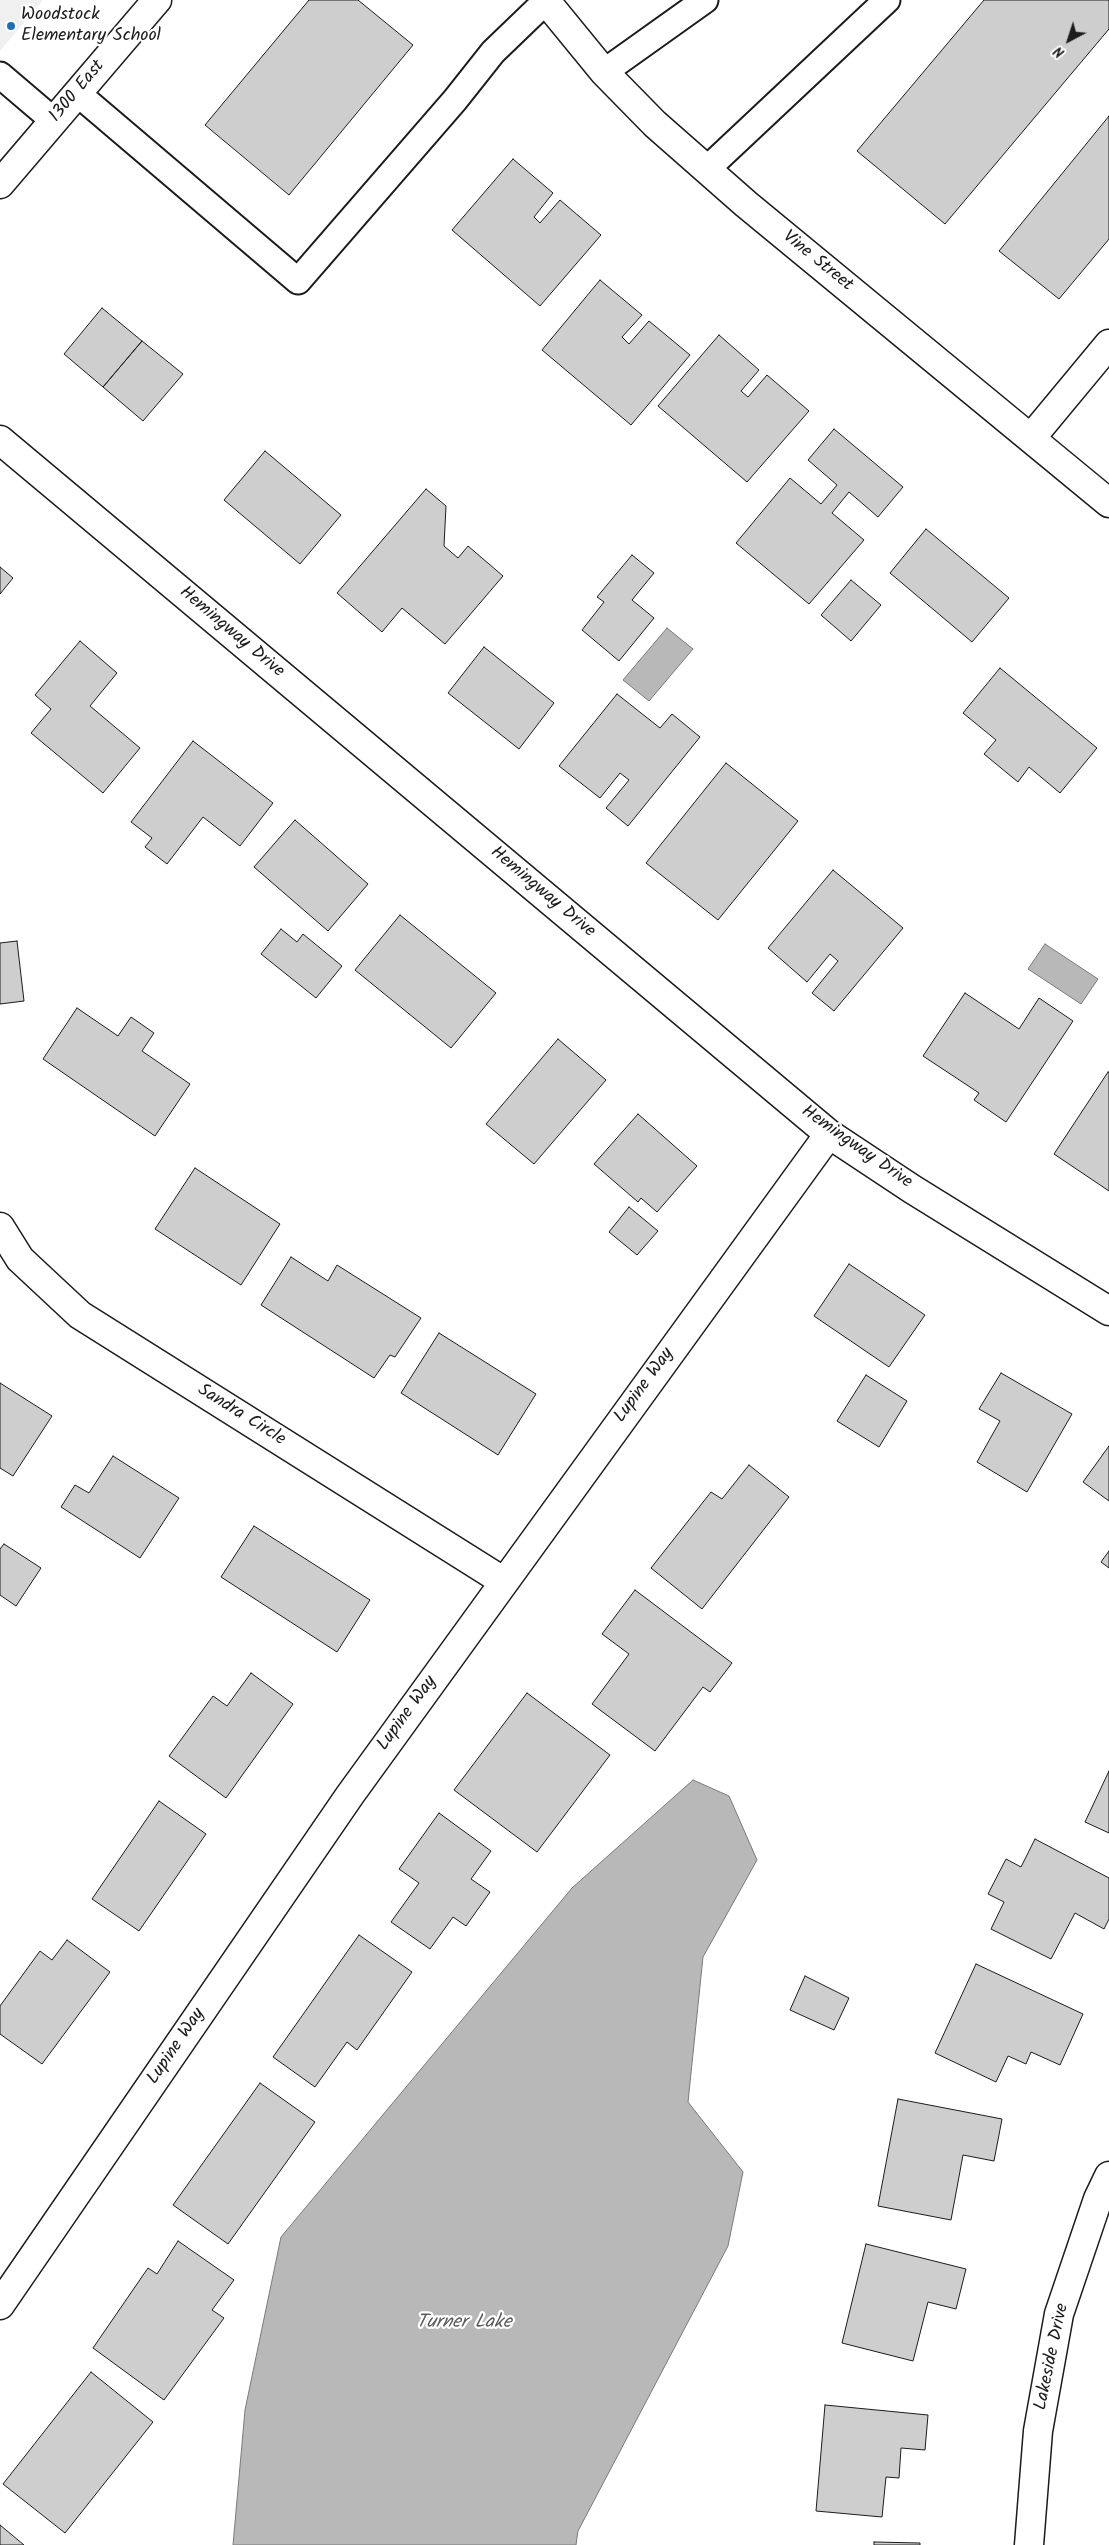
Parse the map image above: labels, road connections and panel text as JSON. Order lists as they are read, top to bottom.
{
  "streets": {
    "street": [
      "1300 East",
      "Vine Street",
      "Hemingway Drive",
      "Lupine Way",
      "Sandra Circle",
      "Lakeside Drive"
    ]
  },
  "crossings": [
    ["Hemingway Drive", "Lupine Way"],
    ["Lupine Way", "Sandra Circle"]
  ],
  "water": ["Turner Lake"],
  "places": ["Woodstock Elementary School"],
  "north": "bottom left"
}
